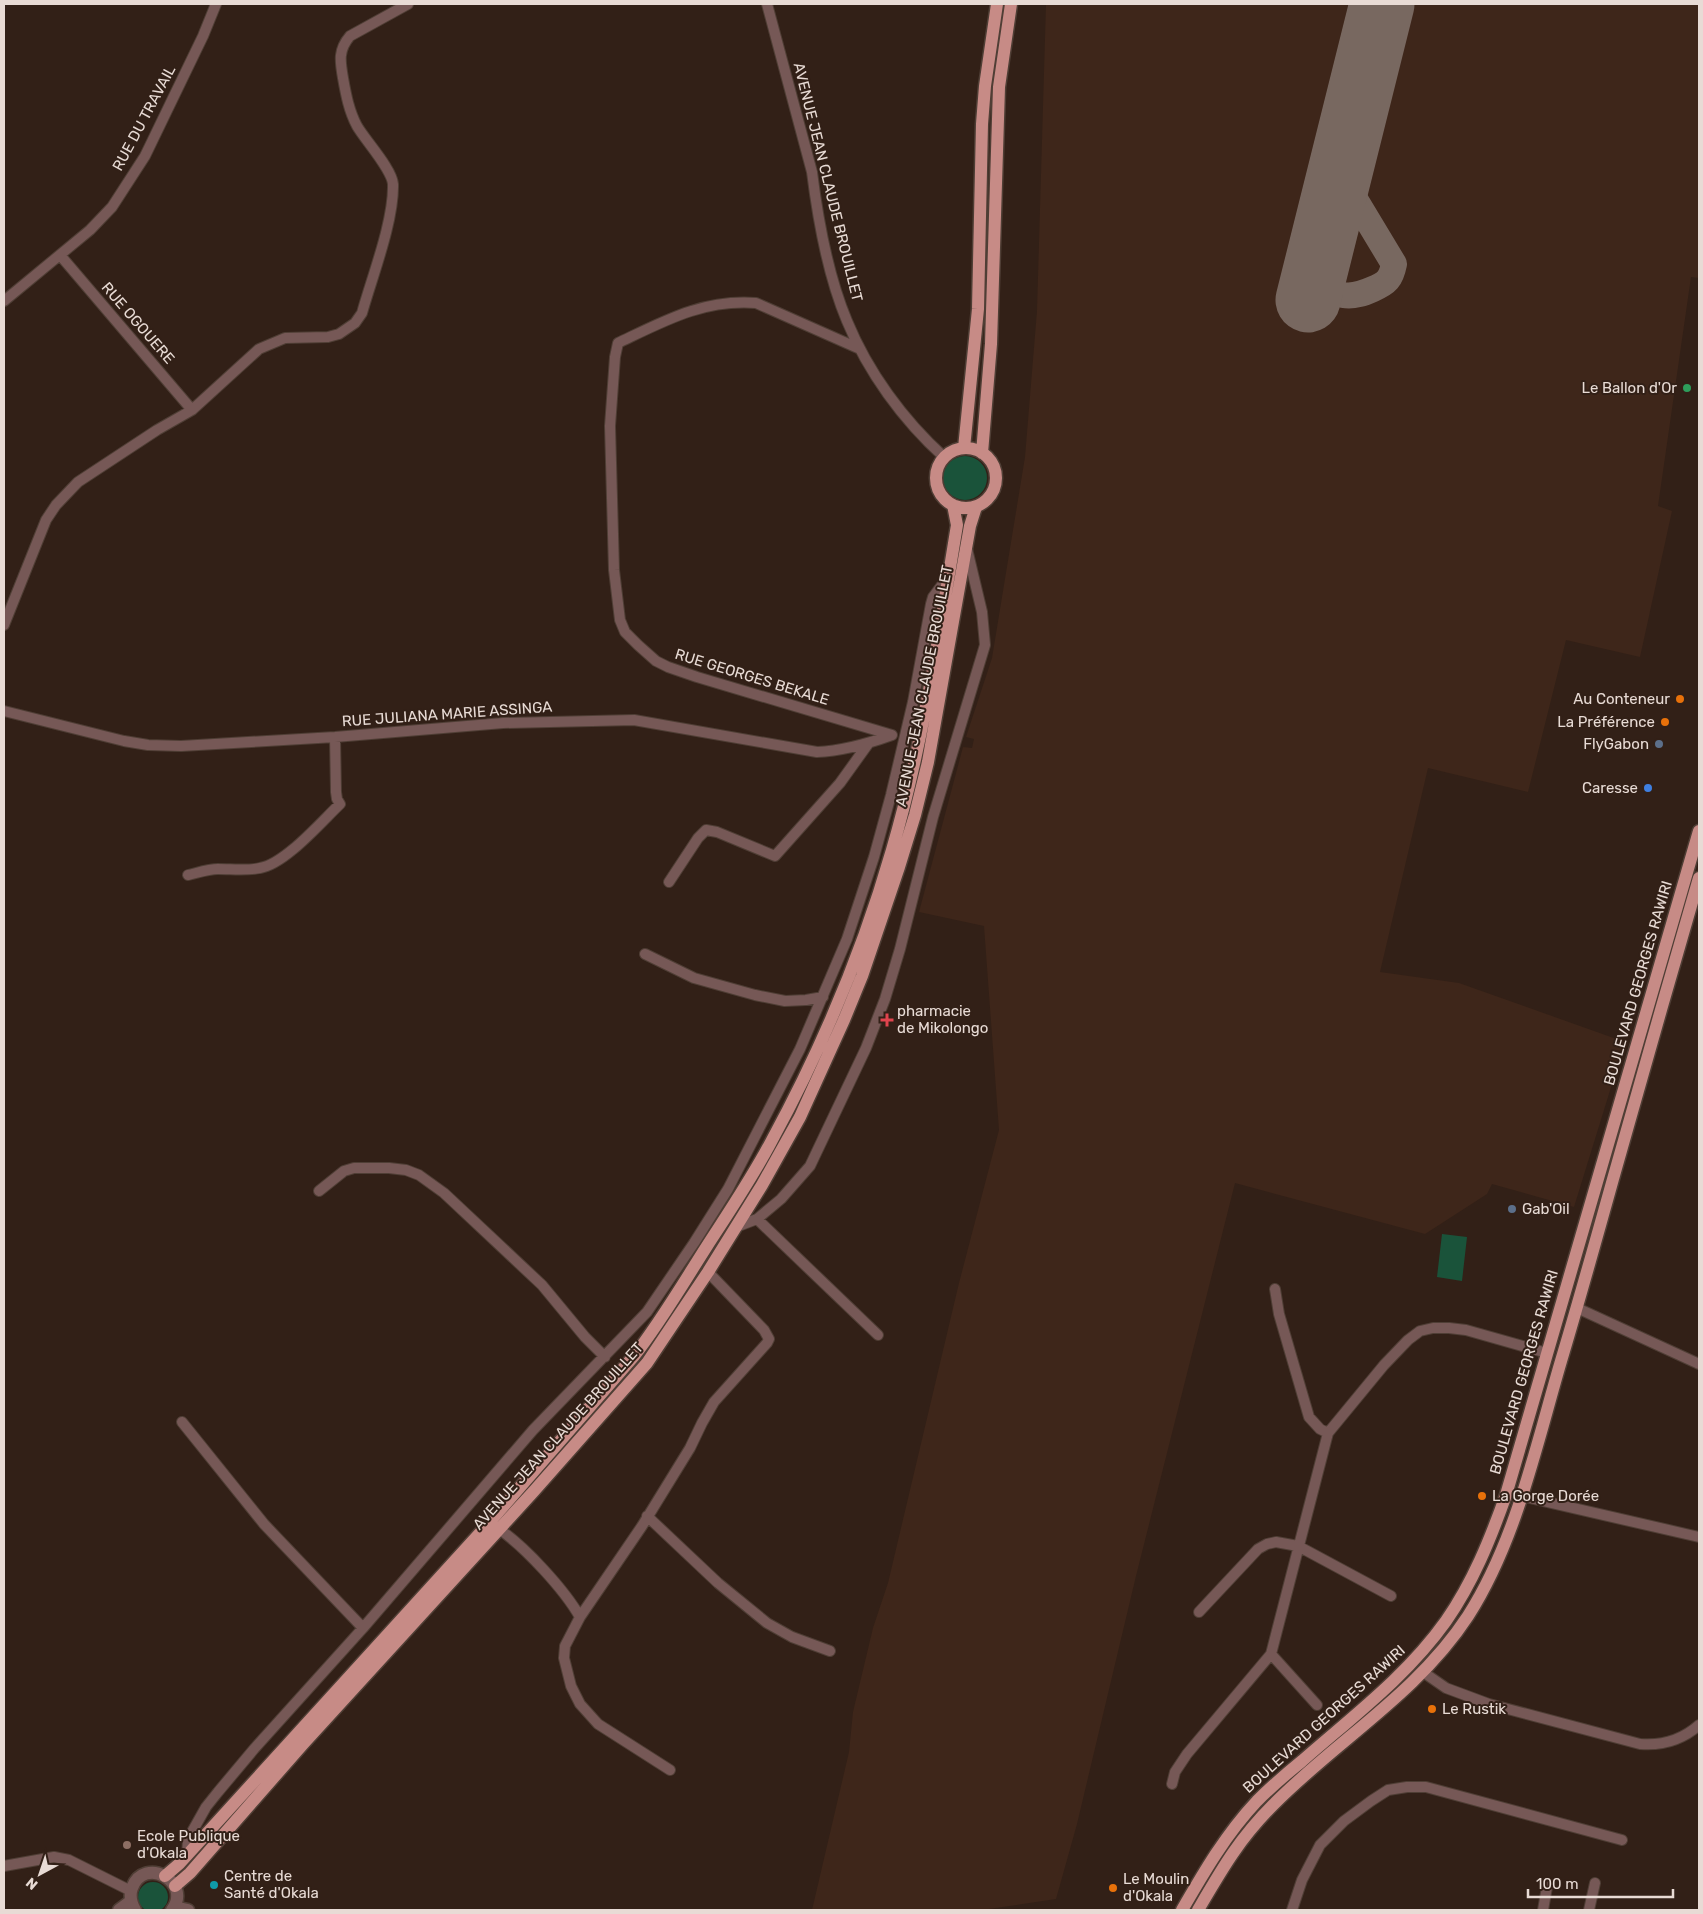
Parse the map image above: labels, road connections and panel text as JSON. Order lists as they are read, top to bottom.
{
  "streets": {
    "main road": ["AVENUE JEAN CLAUDE BROUILLET", "BOULEVARD GEORGES RAWIRI"],
    "street": [
      "RUE DU TRAVAIL",
      "RUE OGOUERE",
      "RUE GEORGES BEKALE",
      "RUE JULIANA MARIE ASSINGA"
    ]
  },
  "crossings": [
    ["RUE DU TRAVAIL", "RUE OGOUERE"],
    ["AVENUE JEAN CLAUDE BROUILLET", "RUE GEORGES BEKALE"],
    ["RUE GEORGES BEKALE", "RUE JULIANA MARIE ASSINGA"]
  ],
  "places": {
    "other": [
      "Le Ballon d'Or",
      "Au Conteneur",
      "La Préférence",
      "FlyGabon",
      "Caresse",
      "Gab'Oil",
      "La Gorge Dorée",
      "Le Rustik",
      "Ecole Publique d'Okala",
      "Centre de Santé d'Okala",
      "Le Moulin d'Okala"
    ],
    "health": ["pharmacie de Mikolongo"]
  },
  "scale_bar": "100 m",
  "north": "bottom left"
}
